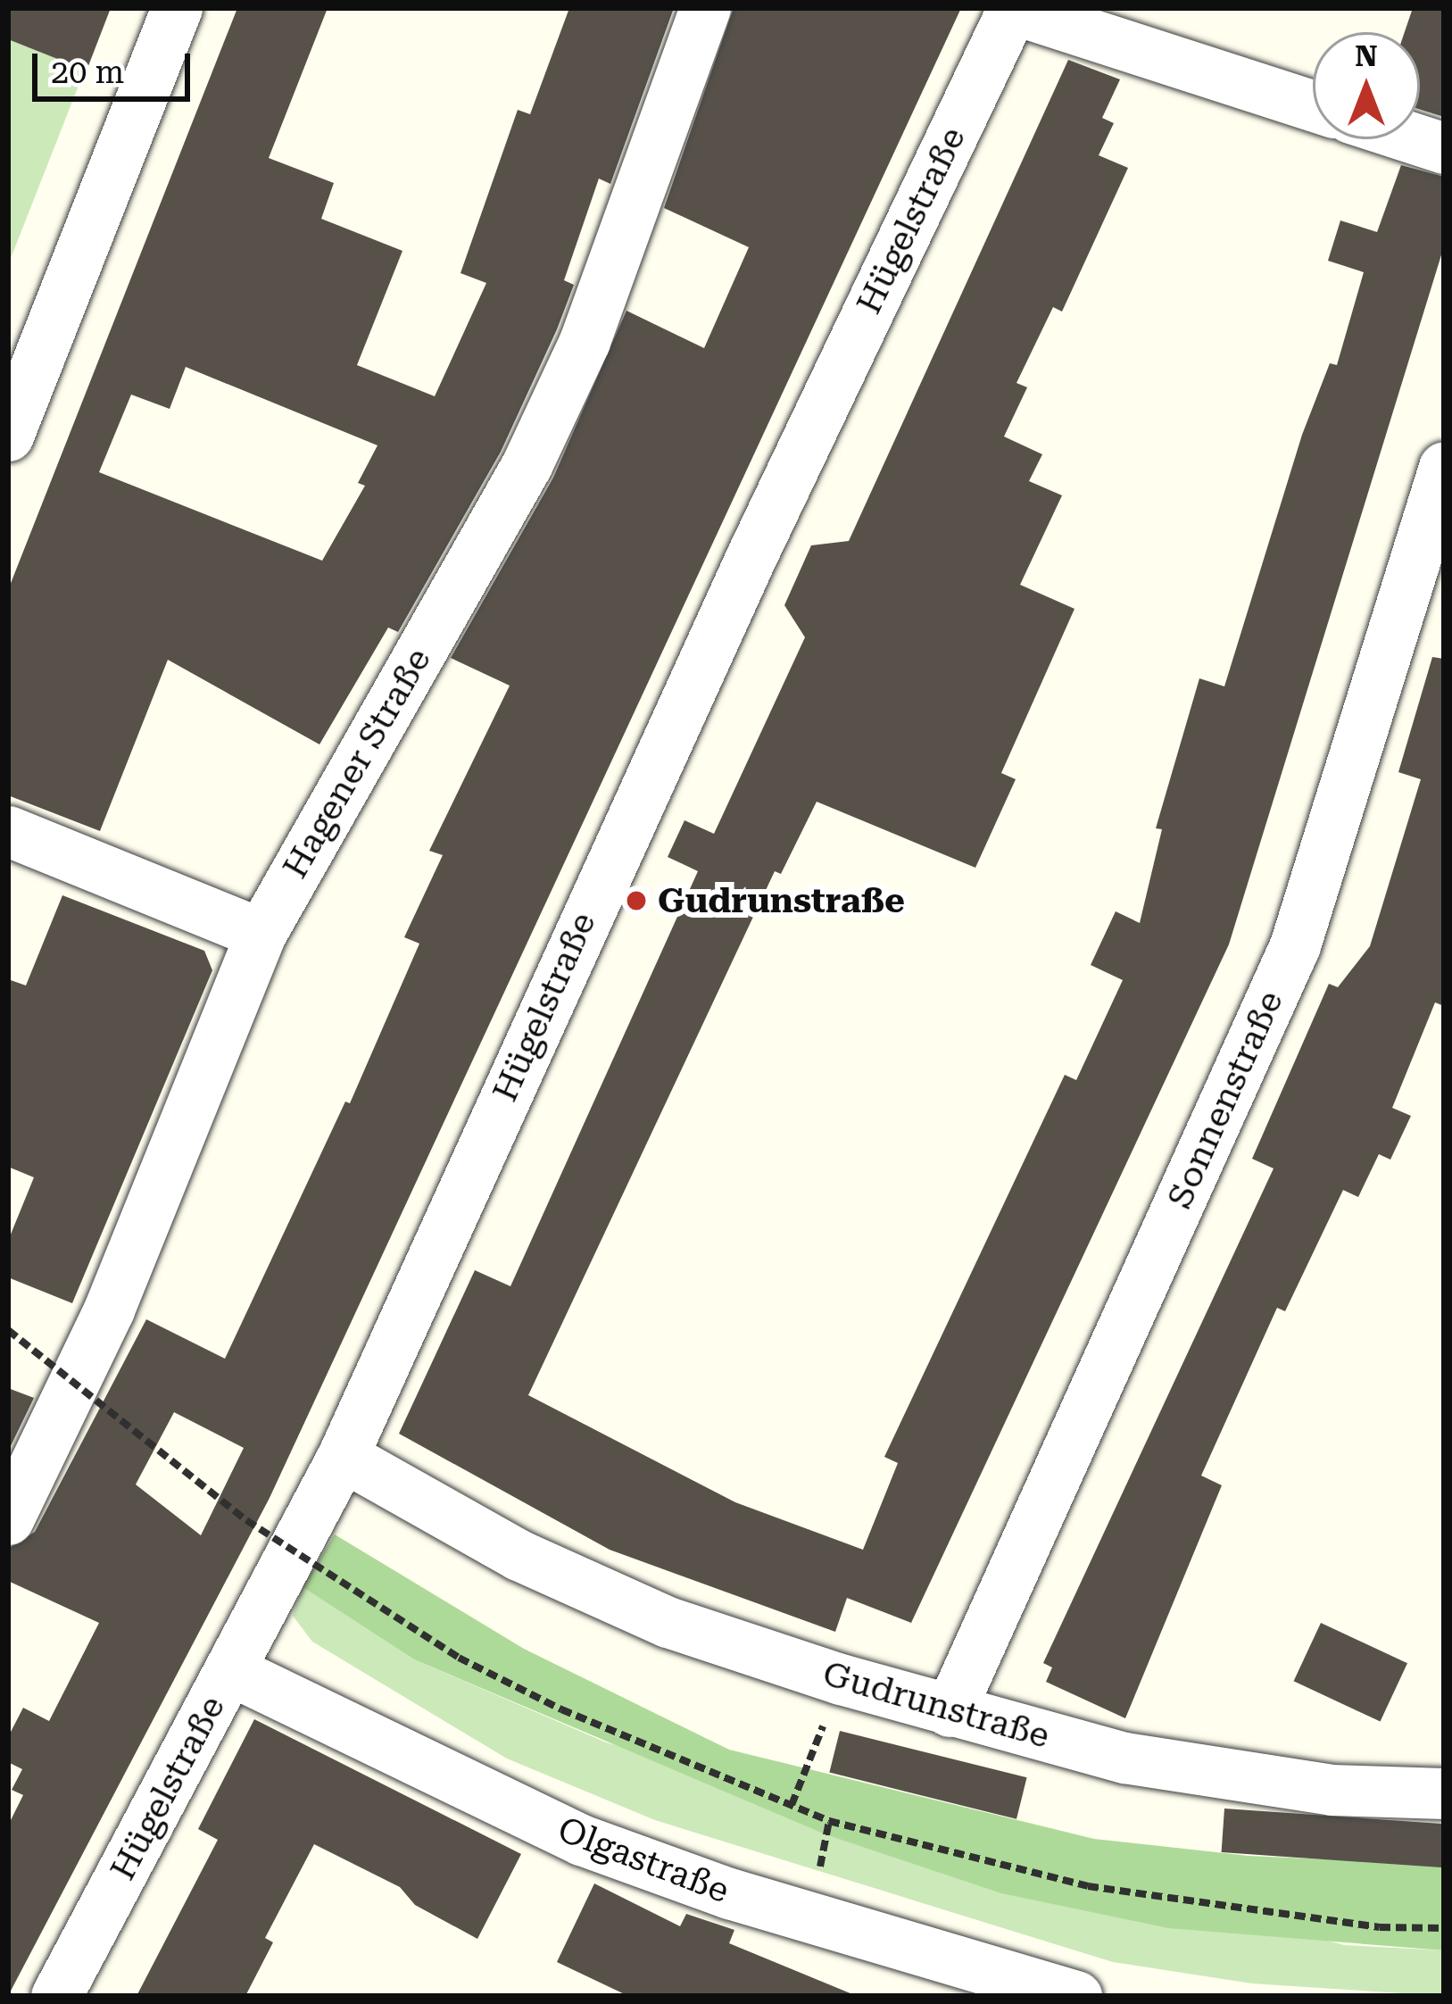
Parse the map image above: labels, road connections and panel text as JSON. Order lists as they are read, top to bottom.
{
  "streets": {
    "street": [
      "Hügelstraße",
      "Hagener Straße",
      "Sonnenstraße",
      "Gudrunstraße",
      "Olgastraße"
    ]
  },
  "crossings": [
    ["Hügelstraße", "Gudrunstraße"],
    ["Hügelstraße", "Olgastraße"],
    ["Sonnenstraße", "Gudrunstraße"]
  ],
  "places": ["Gudrunstraße"],
  "scale_bar": "20 m",
  "north": "top"
}
